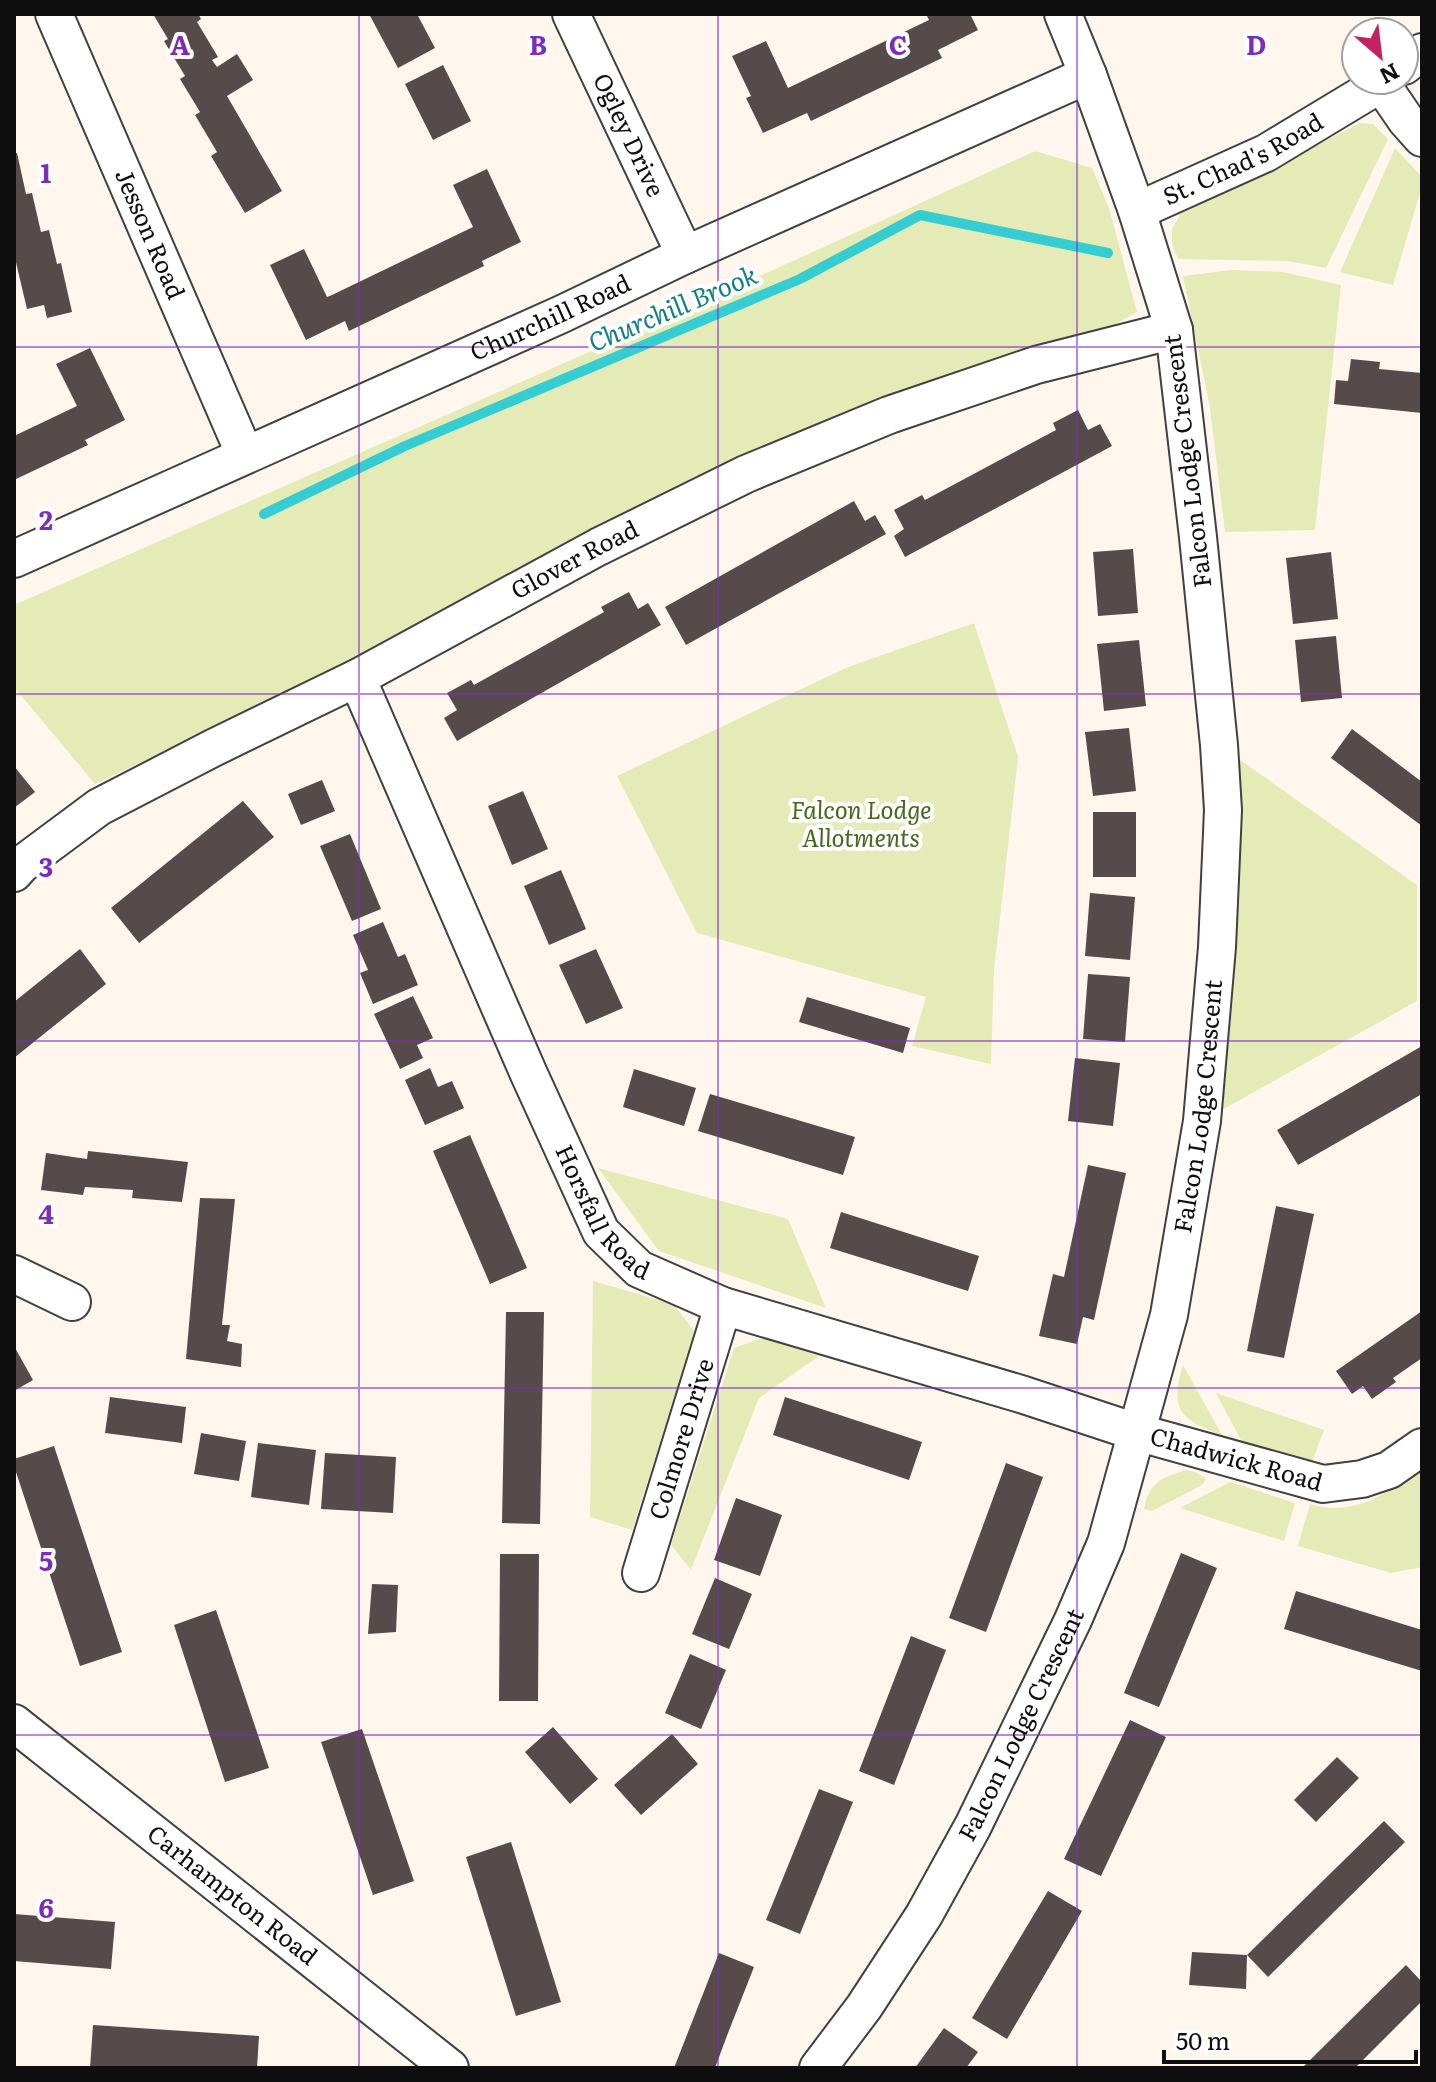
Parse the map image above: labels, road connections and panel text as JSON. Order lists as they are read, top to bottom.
{
  "streets": {
    "street": [
      "Ogley Drive",
      "St. Chad's Road",
      "Jesson Road",
      "Churchill Road",
      "Falcon Lodge Crescent",
      "Glover Road",
      "Horsfall Road",
      "Colmore Drive",
      "Chadwick Road",
      "Carhampton Road"
    ]
  },
  "crossings": [
    ["Ogley Drive", "Churchill Road"],
    ["St. Chad's Road", "Falcon Lodge Crescent"],
    ["Jesson Road", "Churchill Road"],
    ["Churchill Road", "Falcon Lodge Crescent"],
    ["Falcon Lodge Crescent", "Glover Road"],
    ["Falcon Lodge Crescent", "Horsfall Road"],
    ["Falcon Lodge Crescent", "Chadwick Road"],
    ["Glover Road", "Horsfall Road"],
    ["Horsfall Road", "Colmore Drive"],
    ["Horsfall Road", "Chadwick Road"]
  ],
  "water": ["Churchill Brook"],
  "parks": ["Falcon Lodge Allotments"],
  "scale_bar": "50 m",
  "north": "bottom right",
  "grid": {
    "columns": [
      "A",
      "B",
      "C",
      "D"
    ],
    "rows": [
      "1",
      "2",
      "3",
      "4",
      "5",
      "6"
    ]
  }
}
